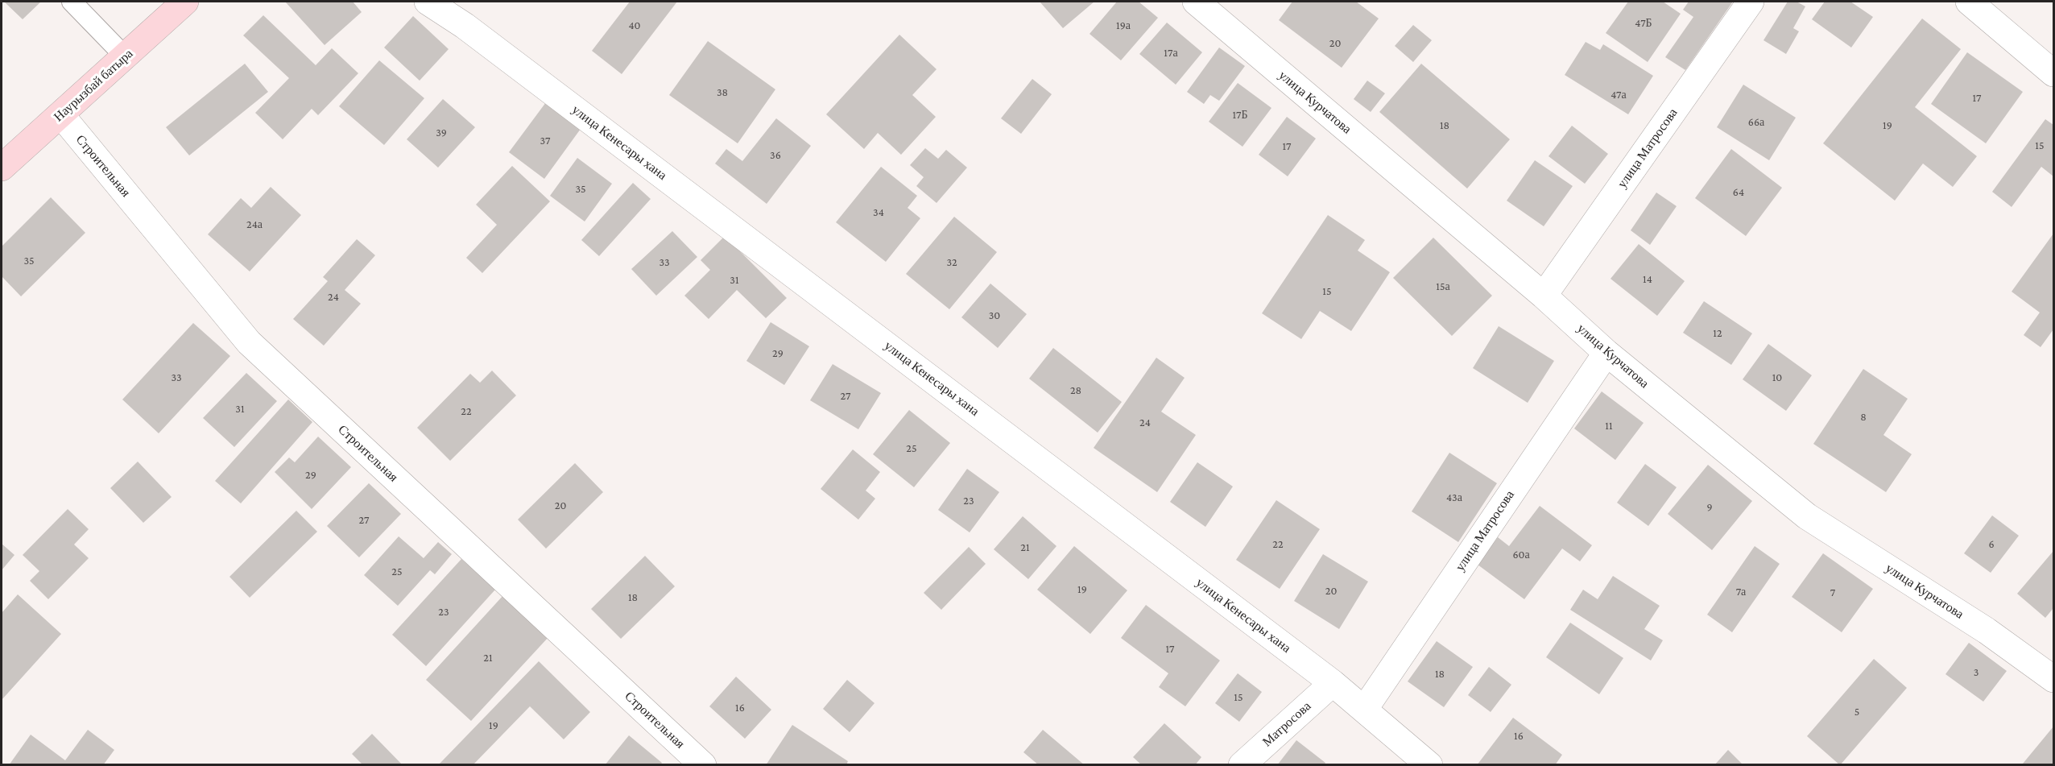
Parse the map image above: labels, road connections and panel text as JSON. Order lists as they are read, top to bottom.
{
  "streets": {
    "main road": ["Наурызбай батыра"],
    "street": [
      "улица Курчатова",
      "улица Кенесары хана",
      "улица Матросова",
      "Строительная",
      "Матросова"
    ]
  },
  "crossings": [
    ["Наурызбай батыра", "Строительная"],
    ["улица Курчатова", "улица Матросова"],
    ["улица Кенесары хана", "улица Матросова"],
    ["улица Кенесары хана", "Матросова"]
  ],
  "house_numbers": [
    "47Б",
    "40",
    "19а",
    "20",
    "17а",
    "38",
    "47а",
    "17",
    "17Б",
    "66а",
    "18",
    "19",
    "39",
    "37",
    "15",
    "17",
    "36",
    "35",
    "64",
    "34",
    "24а",
    "35",
    "33",
    "32",
    "14",
    "31",
    "15а",
    "15",
    "24",
    "30",
    "12",
    "29",
    "33",
    "10",
    "28",
    "27",
    "31",
    "22",
    "8",
    "24",
    "11",
    "25",
    "29",
    "43а",
    "23",
    "20",
    "9",
    "27",
    "22",
    "6",
    "21",
    "60а",
    "25",
    "19",
    "20",
    "7а",
    "7",
    "18",
    "23",
    "17",
    "21",
    "3",
    "18",
    "15",
    "16",
    "5",
    "19",
    "16"
  ]
}
